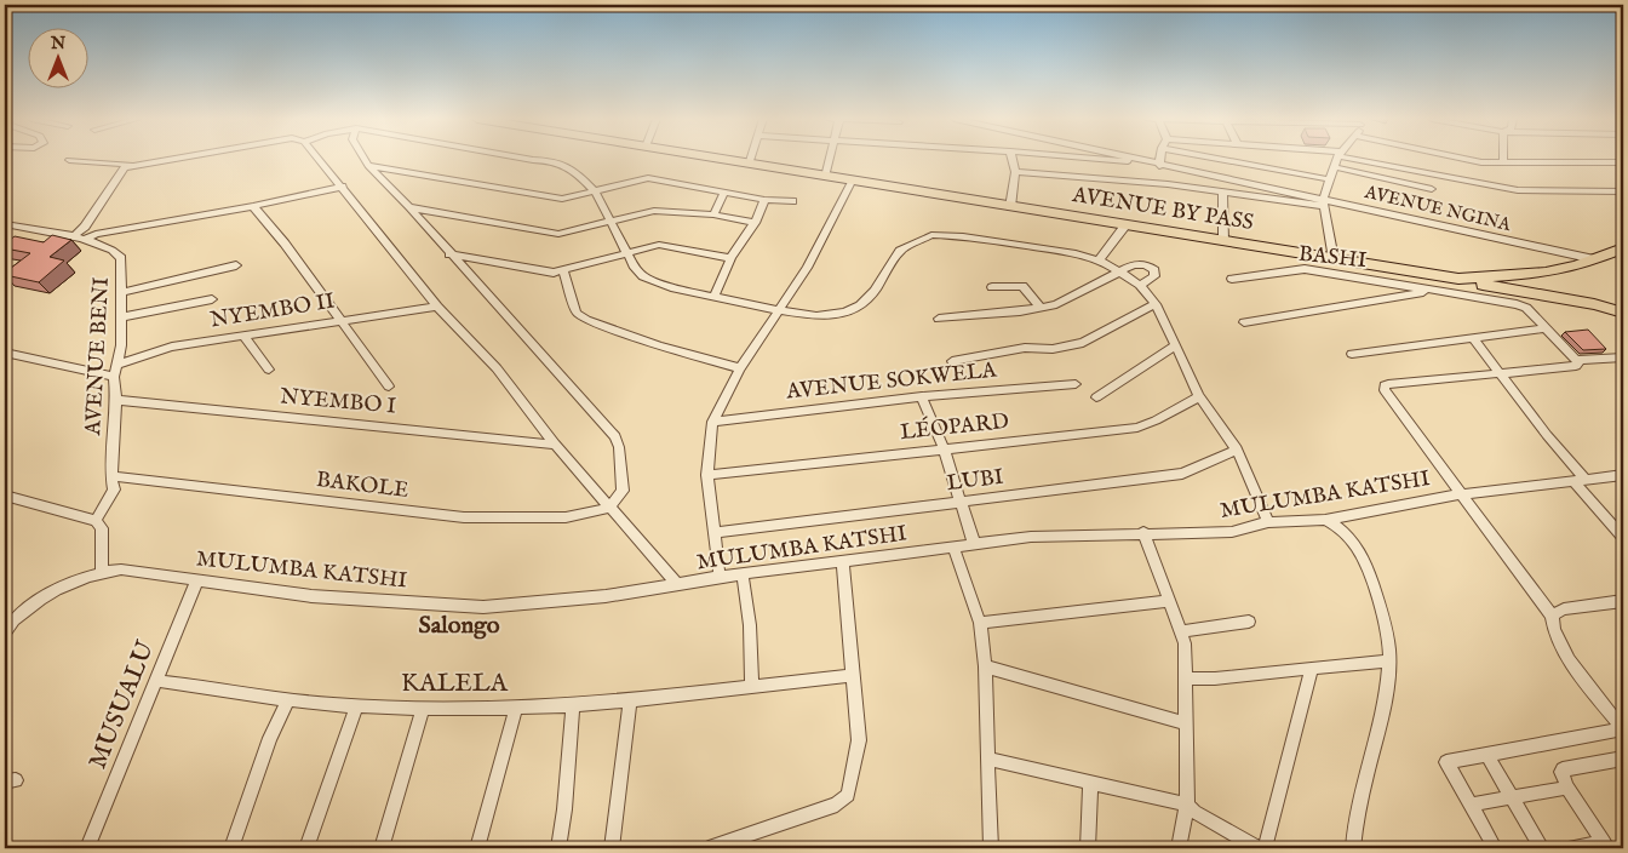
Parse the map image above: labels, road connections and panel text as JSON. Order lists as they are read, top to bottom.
{
  "streets": {
    "highway": ["AVENUE BY PASS"],
    "street": [
      "AVENUE NGINA",
      "BASHI",
      "NYEMBO II",
      "AVENUE BENI",
      "AVENUE SOKWELA",
      "NYEMBO I",
      "LÉOPARD",
      "LUBI",
      "BAKOLE",
      "MULUMBA KATSHI",
      "KALELA",
      "MUSUALU"
    ]
  },
  "crossings": [
    ["AVENUE NGINA", "AVENUE BY PASS"],
    ["NYEMBO II", "AVENUE BENI"],
    ["AVENUE BENI", "NYEMBO I"],
    ["AVENUE BENI", "BAKOLE"],
    ["MULUMBA KATSHI", "MUSUALU"],
    ["KALELA", "MUSUALU"]
  ],
  "districts": ["Salongo"],
  "north": "top"
}
